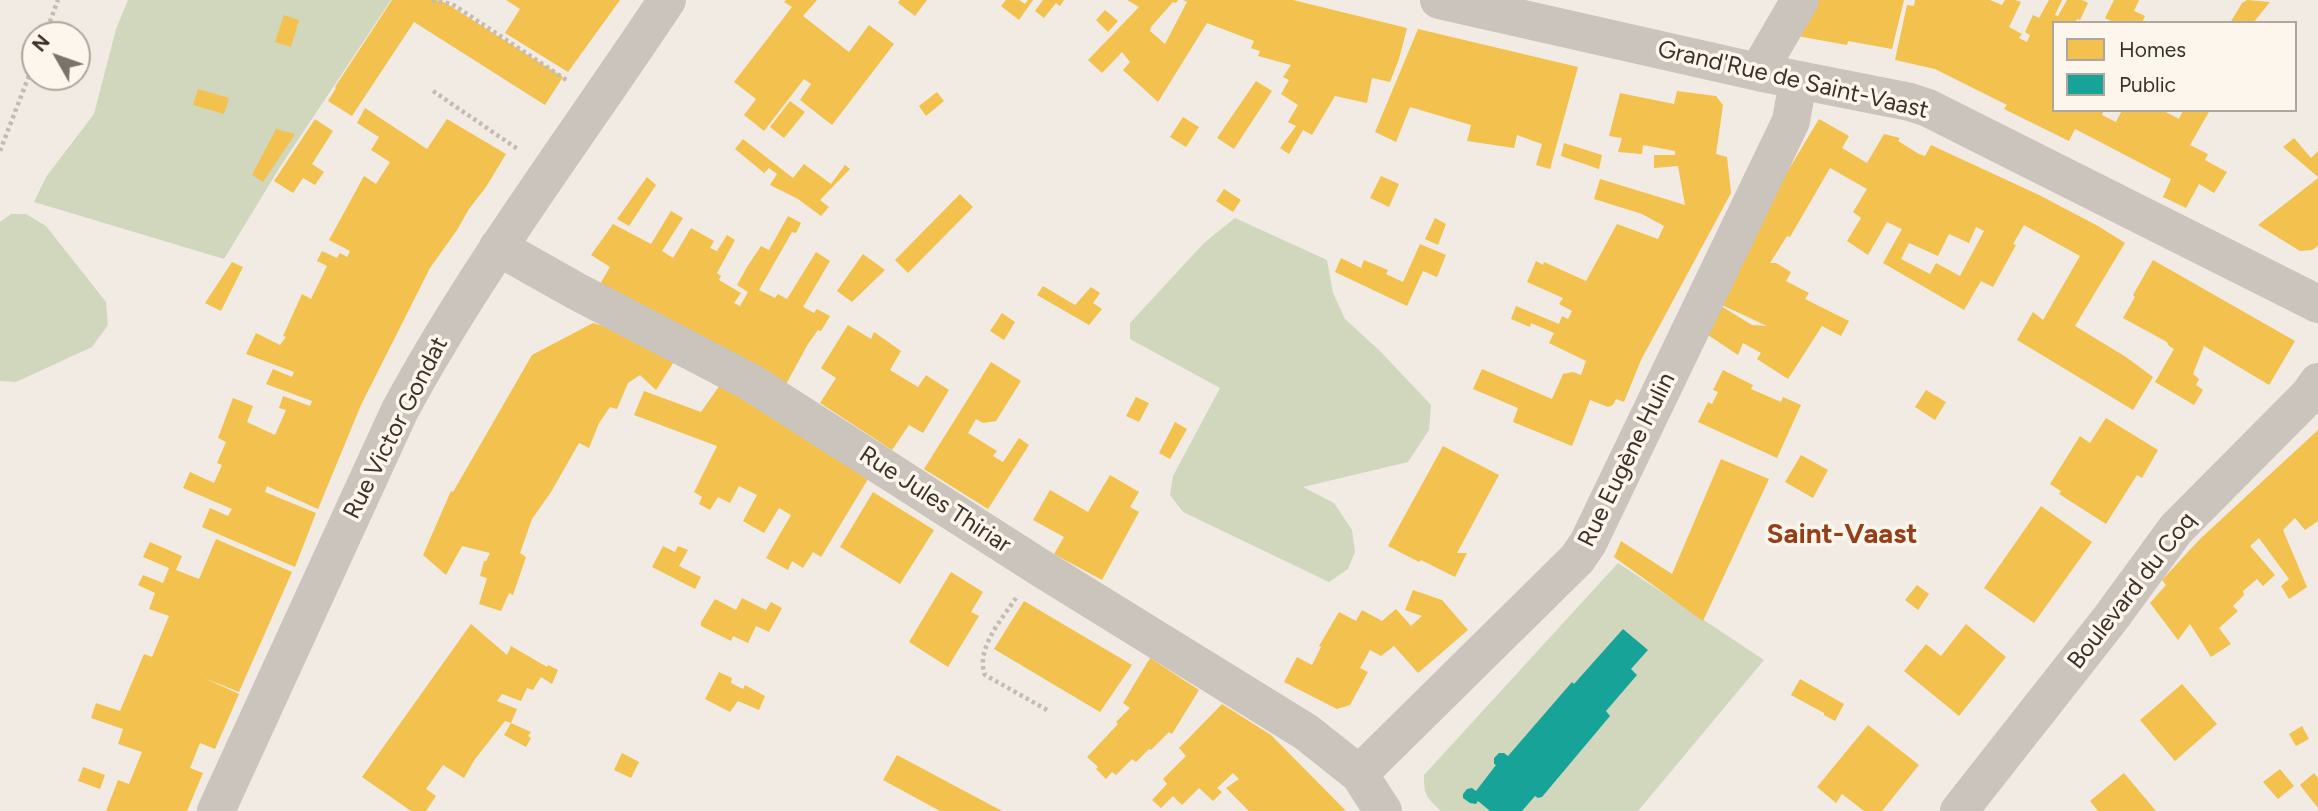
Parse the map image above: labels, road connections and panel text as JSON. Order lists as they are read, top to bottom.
{
  "streets": {
    "street": [
      "Grand'Rue de Saint-Vaast",
      "Rue Victor Gondat",
      "Rue Eugène Hulin",
      "Rue Jules Thiriar",
      "Boulevard du Coq"
    ]
  },
  "crossings": [
    ["Grand'Rue de Saint-Vaast", "Rue Eugène Hulin"],
    ["Rue Victor Gondat", "Rue Jules Thiriar"],
    ["Rue Eugène Hulin", "Rue Jules Thiriar"]
  ],
  "districts": ["Saint-Vaast"],
  "legend": ["Homes", "Public"],
  "north": "top left"
}
